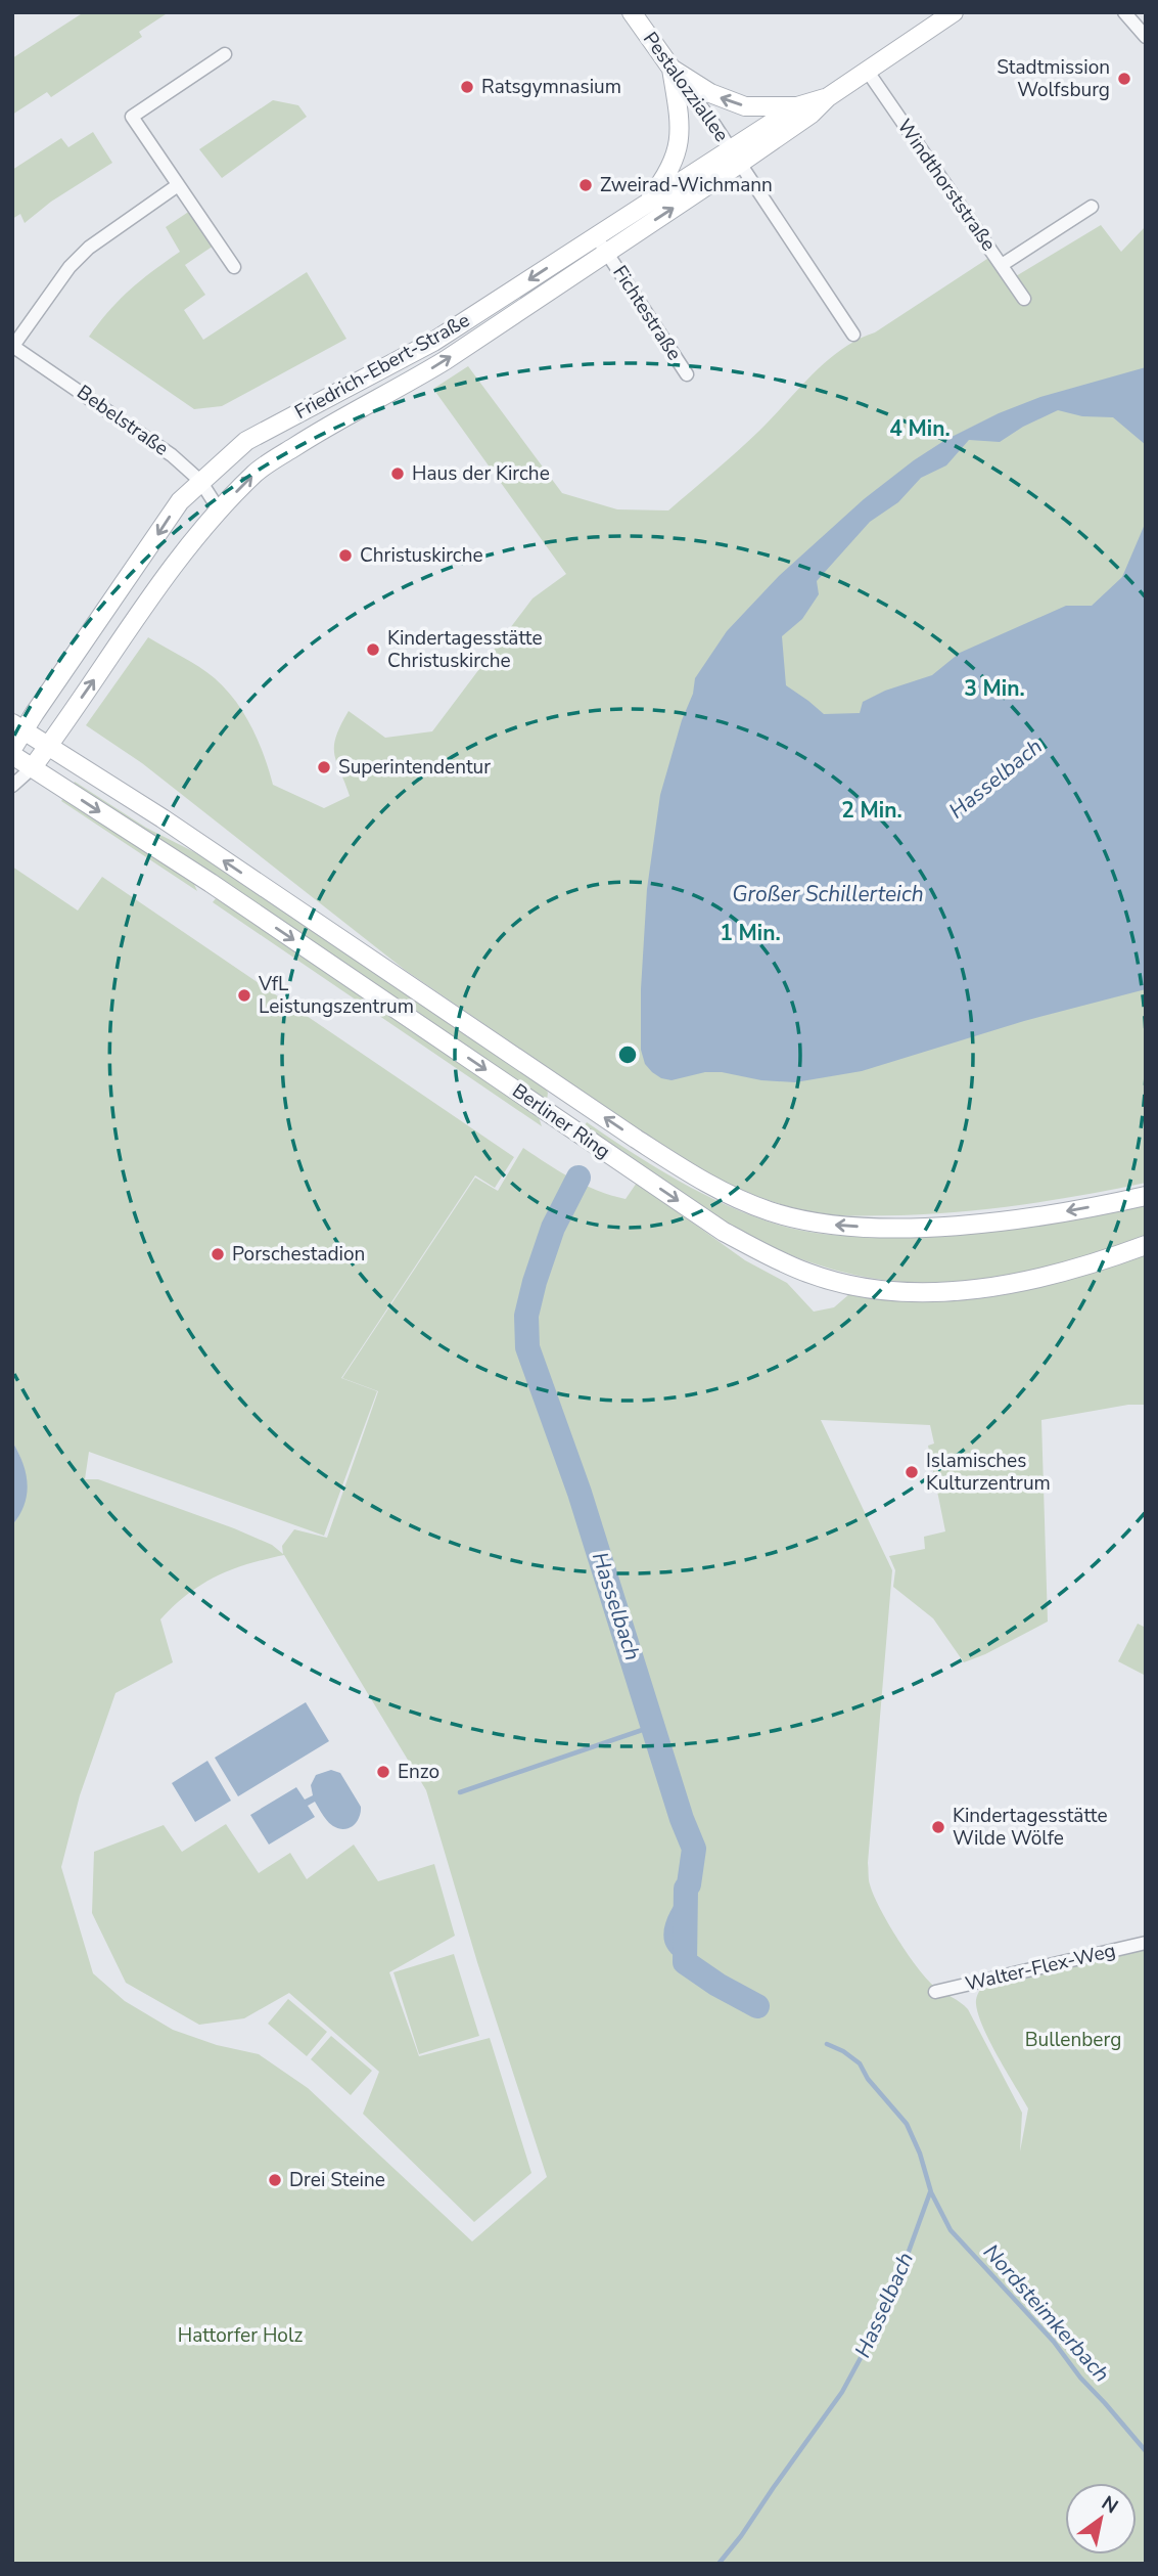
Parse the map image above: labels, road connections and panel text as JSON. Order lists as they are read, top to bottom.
{
  "streets": {
    "street": [
      "Pestalozziallee",
      "Windthorststraße",
      "Fichtestraße",
      "Friedrich-Ebert-Straße",
      "Bebelstraße",
      "Berliner Ring",
      "Walter-Flex-Weg"
    ]
  },
  "crossings": [
    ["Pestalozziallee", "Friedrich-Ebert-Straße"],
    ["Windthorststraße", "Friedrich-Ebert-Straße"],
    ["Fichtestraße", "Friedrich-Ebert-Straße"],
    ["Friedrich-Ebert-Straße", "Bebelstraße"],
    ["Friedrich-Ebert-Straße", "Berliner Ring"]
  ],
  "water": ["Hasselbach", "Großer Schillerteich", "Nordsteimkerbach"],
  "parks": ["Bullenberg", "Hattorfer Holz"],
  "places": [
    "Stadtmission Wolfsburg",
    "Ratsgymnasium",
    "Zweirad-Wichmann",
    "Haus der Kirche",
    "Christuskirche",
    "Kindertagesstätte Christuskirche",
    "Superintendentur",
    "VfL Leistungszentrum",
    "Porschestadion",
    "Islamisches Kulturzentrum",
    "Enzo",
    "Kindertagesstätte Wilde Wölfe",
    "Drei Steine"
  ],
  "north": "top right",
  "rings": [
    "4 Min.",
    "3 Min.",
    "2 Min.",
    "1 Min."
  ]
}
